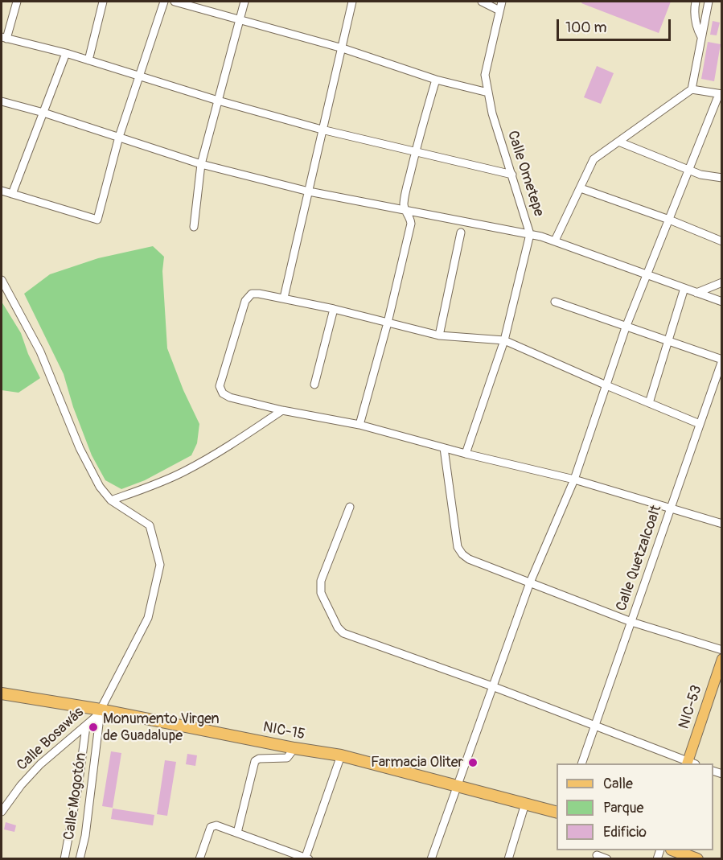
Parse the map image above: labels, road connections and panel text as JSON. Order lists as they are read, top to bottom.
{
  "streets": {
    "highway": ["NIC-15"],
    "main road": ["NIC-53"],
    "street": [
      "Calle Ometepe",
      "Calle Quetzalcoalt",
      "Calle Bosawás",
      "Calle Mogotón"
    ]
  },
  "crossings": [
    ["NIC-15", "Calle Bosawás"],
    ["NIC-15", "Calle Mogotón"],
    ["Calle Bosawás", "Calle Mogotón"]
  ],
  "places": ["Monumento Virgen de Guadalupe", "Farmacia Oliter"],
  "legend": ["Calle", "Parque", "Edificio"],
  "scale_bar": "100 m"
}
